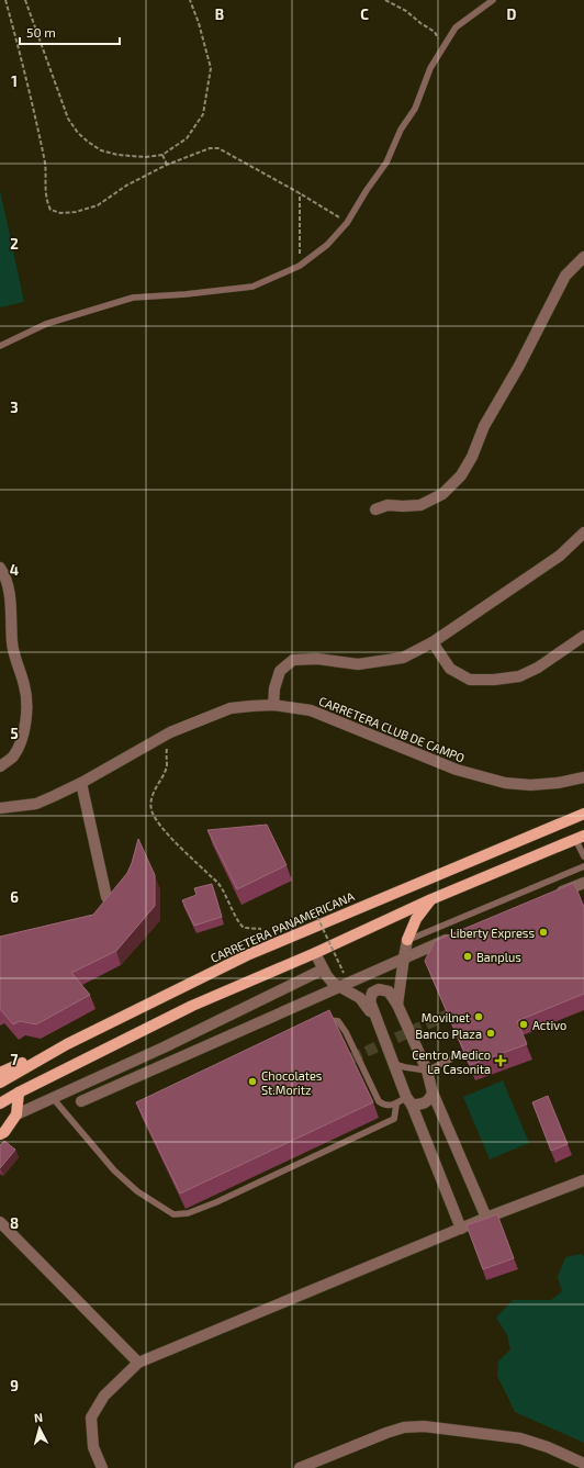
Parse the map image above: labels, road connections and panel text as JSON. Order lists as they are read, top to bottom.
{
  "streets": {
    "main road": ["CARRETERA PANAMERICANA"],
    "street": ["CARRETERA CLUB DE CAMPO"]
  },
  "places": {
    "other": [
      "Liberty Express",
      "Banplus",
      "Movilnet",
      "Activo",
      "Banco Plaza",
      "Chocolates St.Moritz"
    ],
    "health": ["Centro Medico La Casonita"]
  },
  "scale_bar": "50 m",
  "north": "top",
  "grid": {
    "columns": ["B", "C", "D"],
    "rows": [
      "1",
      "2",
      "3",
      "4",
      "5",
      "6",
      "7",
      "8",
      "9"
    ]
  }
}
